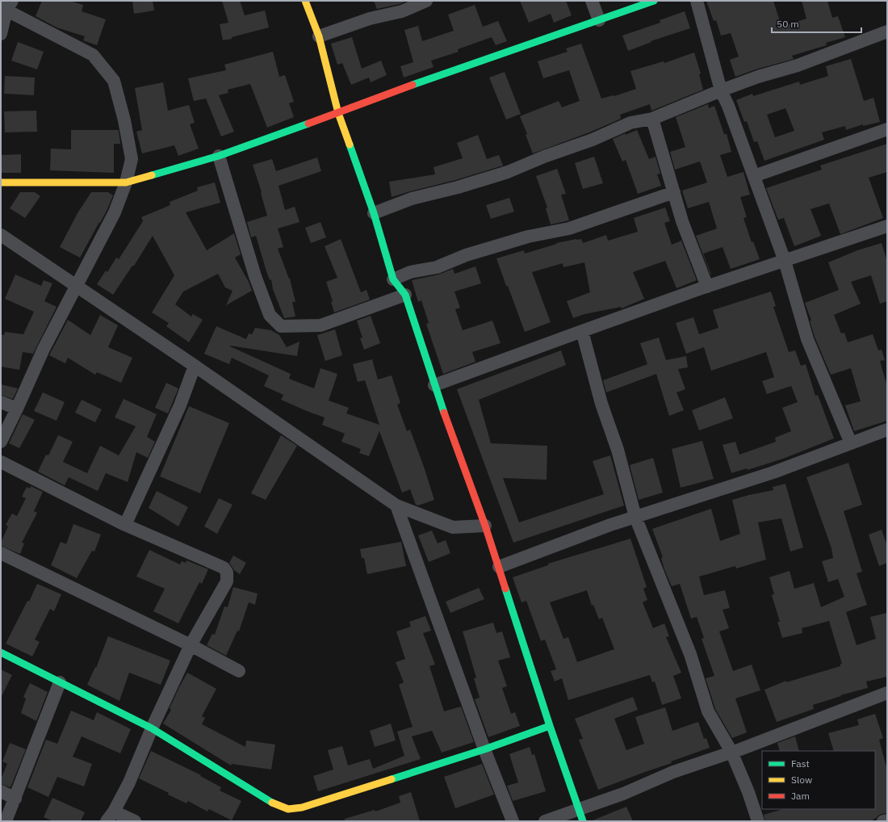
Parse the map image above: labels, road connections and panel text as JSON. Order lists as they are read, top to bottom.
{
  "legend": ["Fast", "Slow", "Jam"],
  "scale_bar": "50 m"
}
